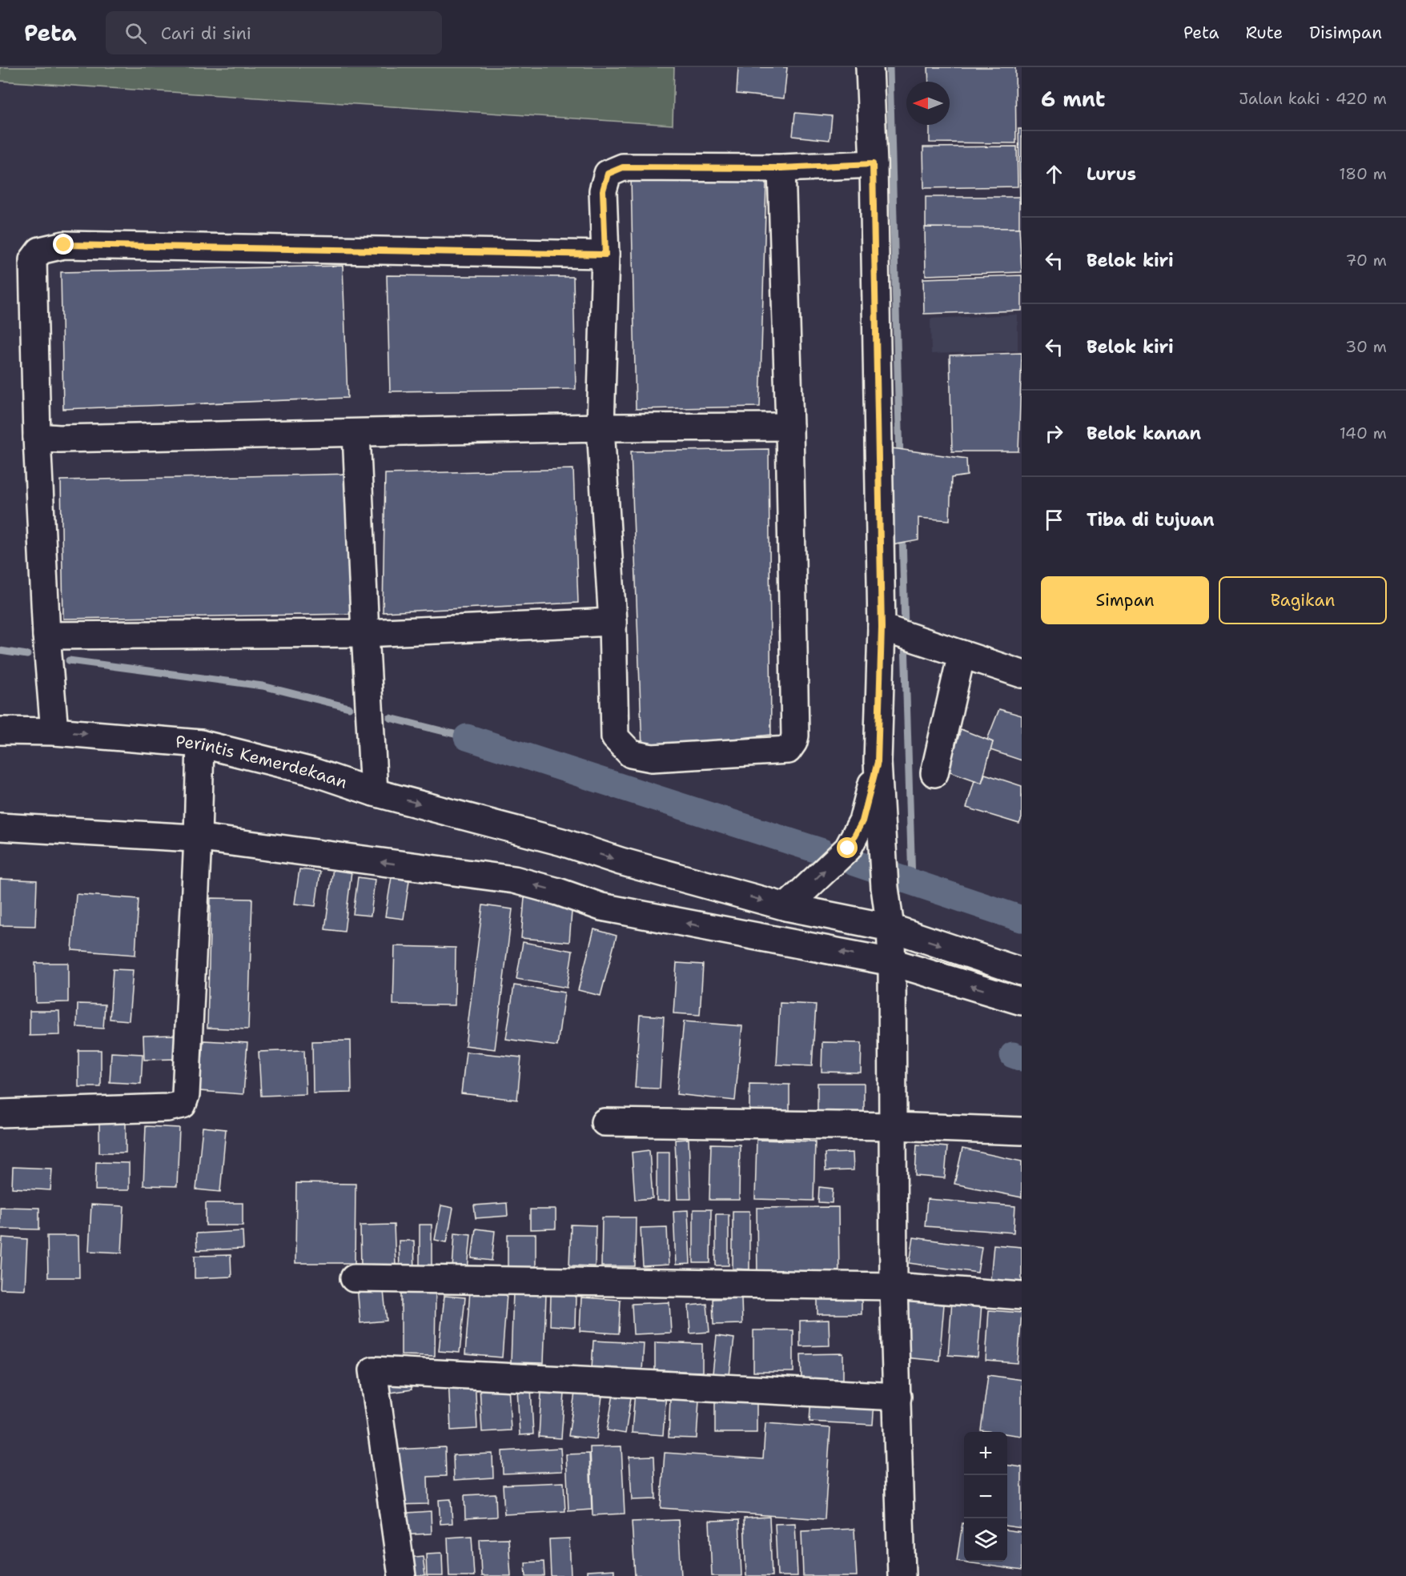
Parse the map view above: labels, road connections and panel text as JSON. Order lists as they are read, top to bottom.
{
  "streets": {
    "main road": ["Perintis Kemerdekaan"]
  },
  "north": "left",
  "page": {
    "header": "Peta",
    "search": "Cari di sini",
    "nav": ["Peta", "Rute", "Disimpan"],
    "heading": ["6 mnt", "Jalan kaki · 420 m"],
    "list": [
      ["Lurus", "180 m"],
      ["Belok kiri", "70 m"],
      ["Belok kiri", "30 m"],
      ["Belok kanan", "140 m"],
      "Tiba di tujuan"
    ],
    "buttons": ["Simpan", "Bagikan"],
    "map_buttons": ["+", "−"]
  }
}
